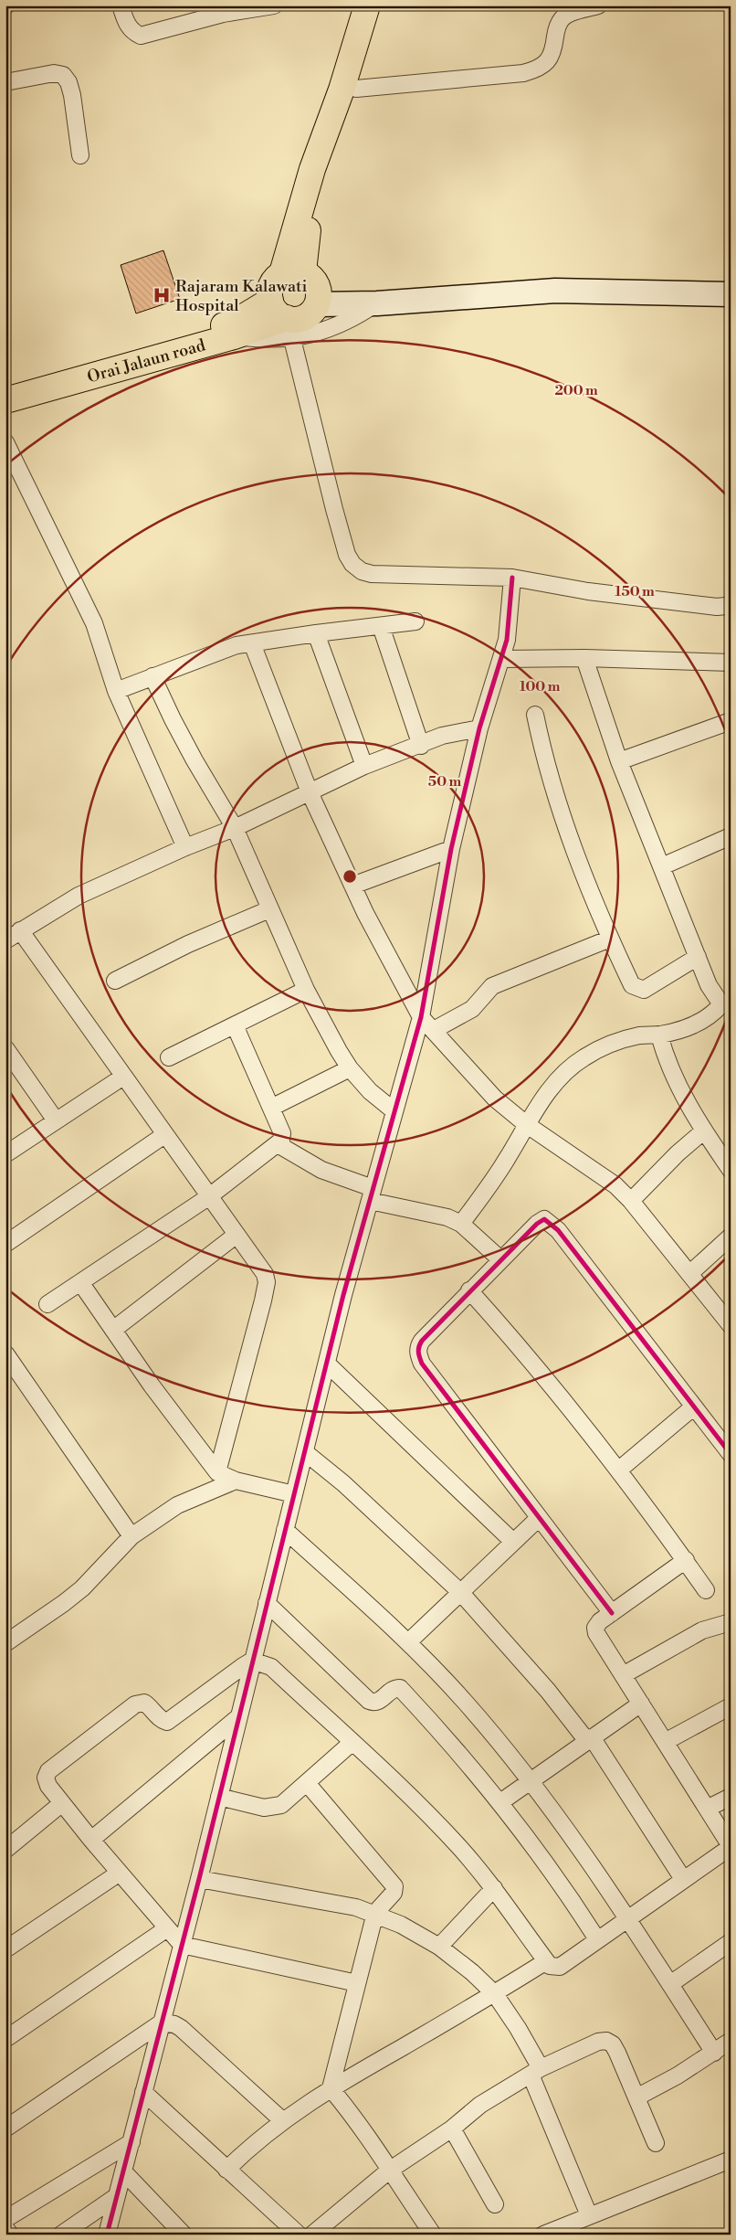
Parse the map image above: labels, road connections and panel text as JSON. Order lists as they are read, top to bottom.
{
  "streets": {
    "main road": ["Orai Jalaun road"]
  },
  "places": {
    "hospital": ["Rajaram Kalawati Hospital"]
  },
  "rings": [
    "200 m",
    "150 m",
    "100 m",
    "50 m"
  ]
}
